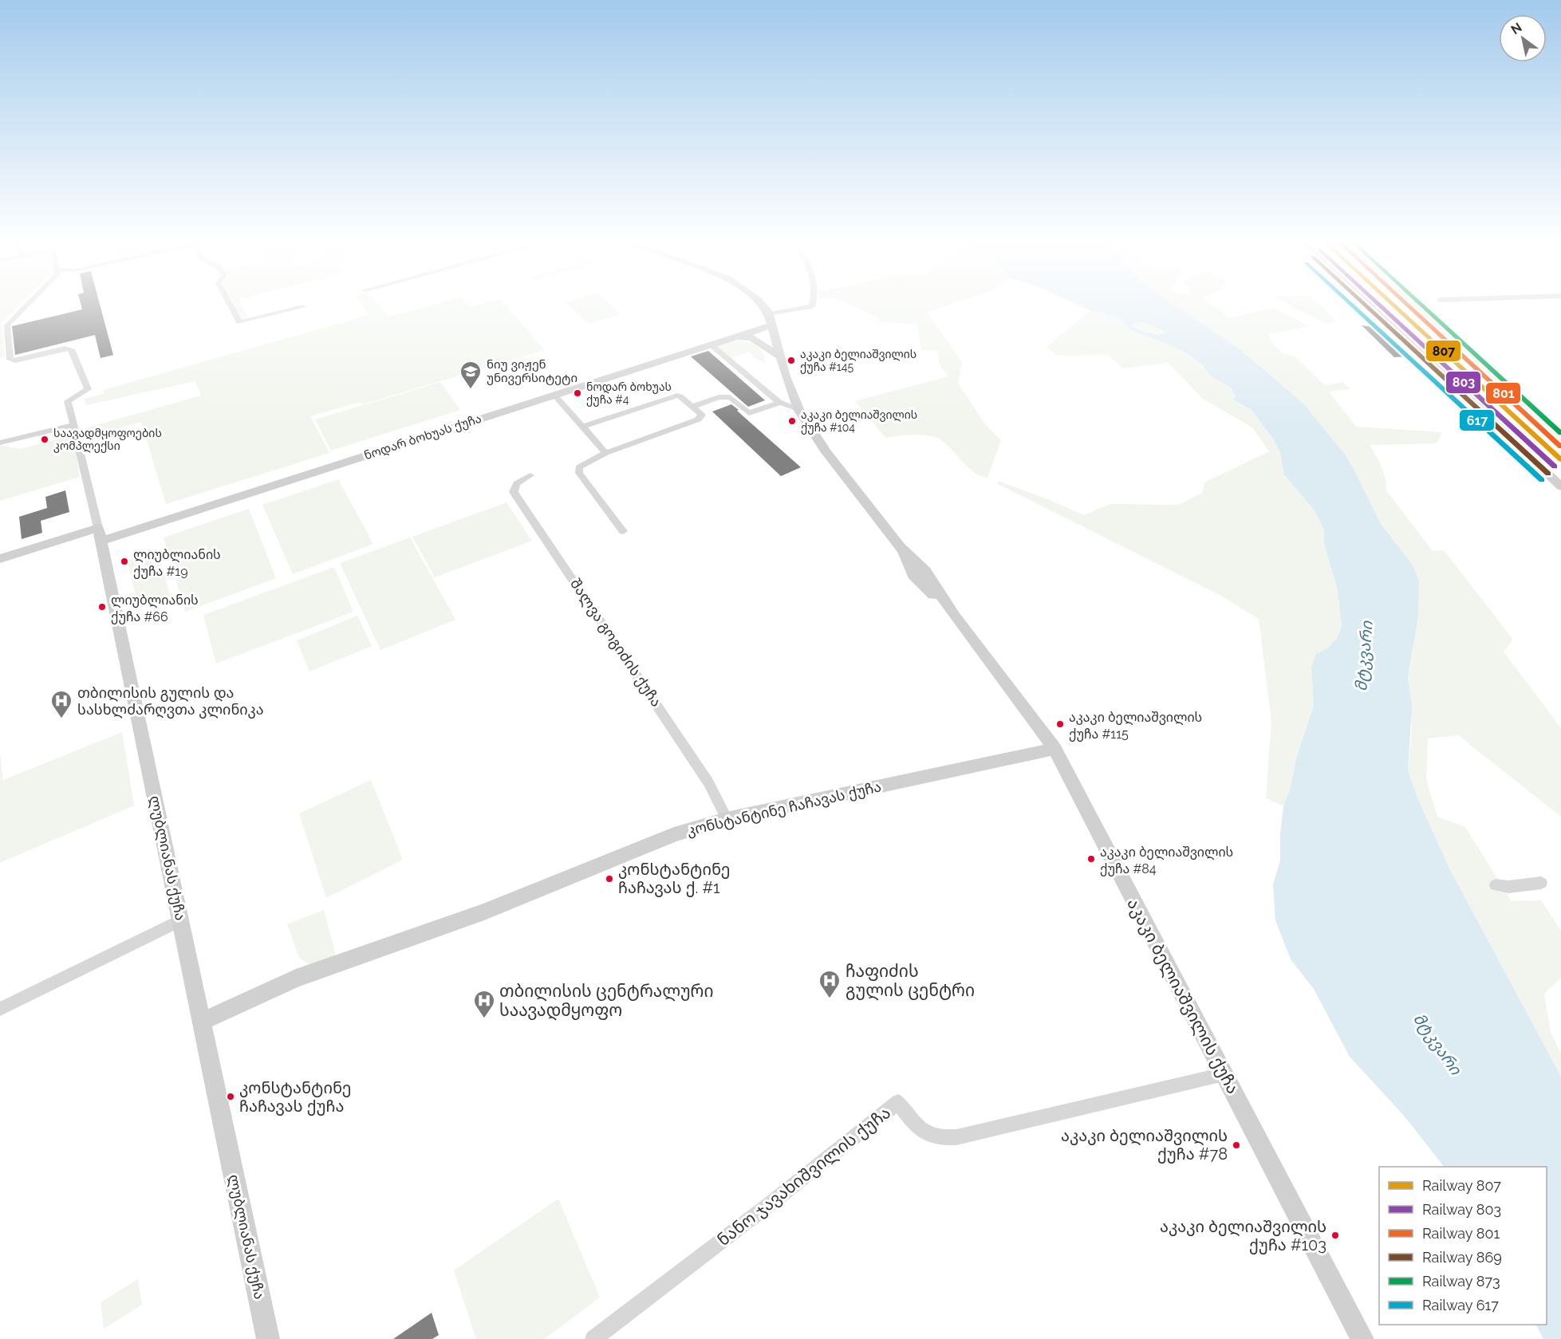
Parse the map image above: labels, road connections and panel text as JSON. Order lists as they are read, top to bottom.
{
  "streets": {
    "street": [
      "ნოდარ ბოხუას ქუჩა",
      "შალვა გოგიძის ქუჩა",
      "კონსტანტინე ჩაჩავას ქუჩა",
      "ლუბლიანას ქუჩა",
      "აკაკი ბელიაშვილის ქუჩა",
      "ნანო ჯავახიშვილის ქუჩა"
    ]
  },
  "crossings": [
    ["ნოდარ ბოხუას ქუჩა", "ლუბლიანას ქუჩა"],
    ["შალვა გოგიძის ქუჩა", "კონსტანტინე ჩაჩავას ქუჩა"],
    ["კონსტანტინე ჩაჩავას ქუჩა", "ლუბლიანას ქუჩა"],
    ["კონსტანტინე ჩაჩავას ქუჩა", "აკაკი ბელიაშვილის ქუჩა"],
    ["აკაკი ბელიაშვილის ქუჩა", "ნანო ჯავახიშვილის ქუჩა"]
  ],
  "water": ["მტკვარი"],
  "places": {
    "other": [
      "აკაკი ბელიაშვილის ქუჩა #145",
      "ნოდარ ბოხუას ქუჩა #4",
      "აკაკი ბელიაშვილის ქუჩა #104",
      "საავადმყოფოების კომპლექსი",
      "ლიუბლიანის ქუჩა #19",
      "ლიუბლიანის ქუჩა #66",
      "აკაკი ბელიაშვილის ქუჩა #115",
      "აკაკი ბელიაშვილის ქუჩა #84",
      "კონსტანტინე ჩაჩავას ქ. #1",
      "კონსტანტინე ჩაჩავას ქუჩა",
      "აკაკი ბელიაშვილის ქუჩა #78",
      "აკაკი ბელიაშვილის ქუჩა #103"
    ],
    "school or university": ["ნიუ ვიჟენ უნივერსიტეტი"],
    "hospital": ["თბილისის გულის და სასხლძარღვთა კლინიკა", "ჩაფიძის გულის ცენტრი", "თბილისის ცენტრალური საავადმყოფო"]
  },
  "lines": [
    "rail line 807",
    "rail line 803",
    "rail line 801",
    "rail line 869",
    "rail line 873",
    "rail line 617"
  ],
  "legend": [
    "Railway 807",
    "Railway 803",
    "Railway 801",
    "Railway 869",
    "Railway 873",
    "Railway 617"
  ],
  "north": "top left"
}
